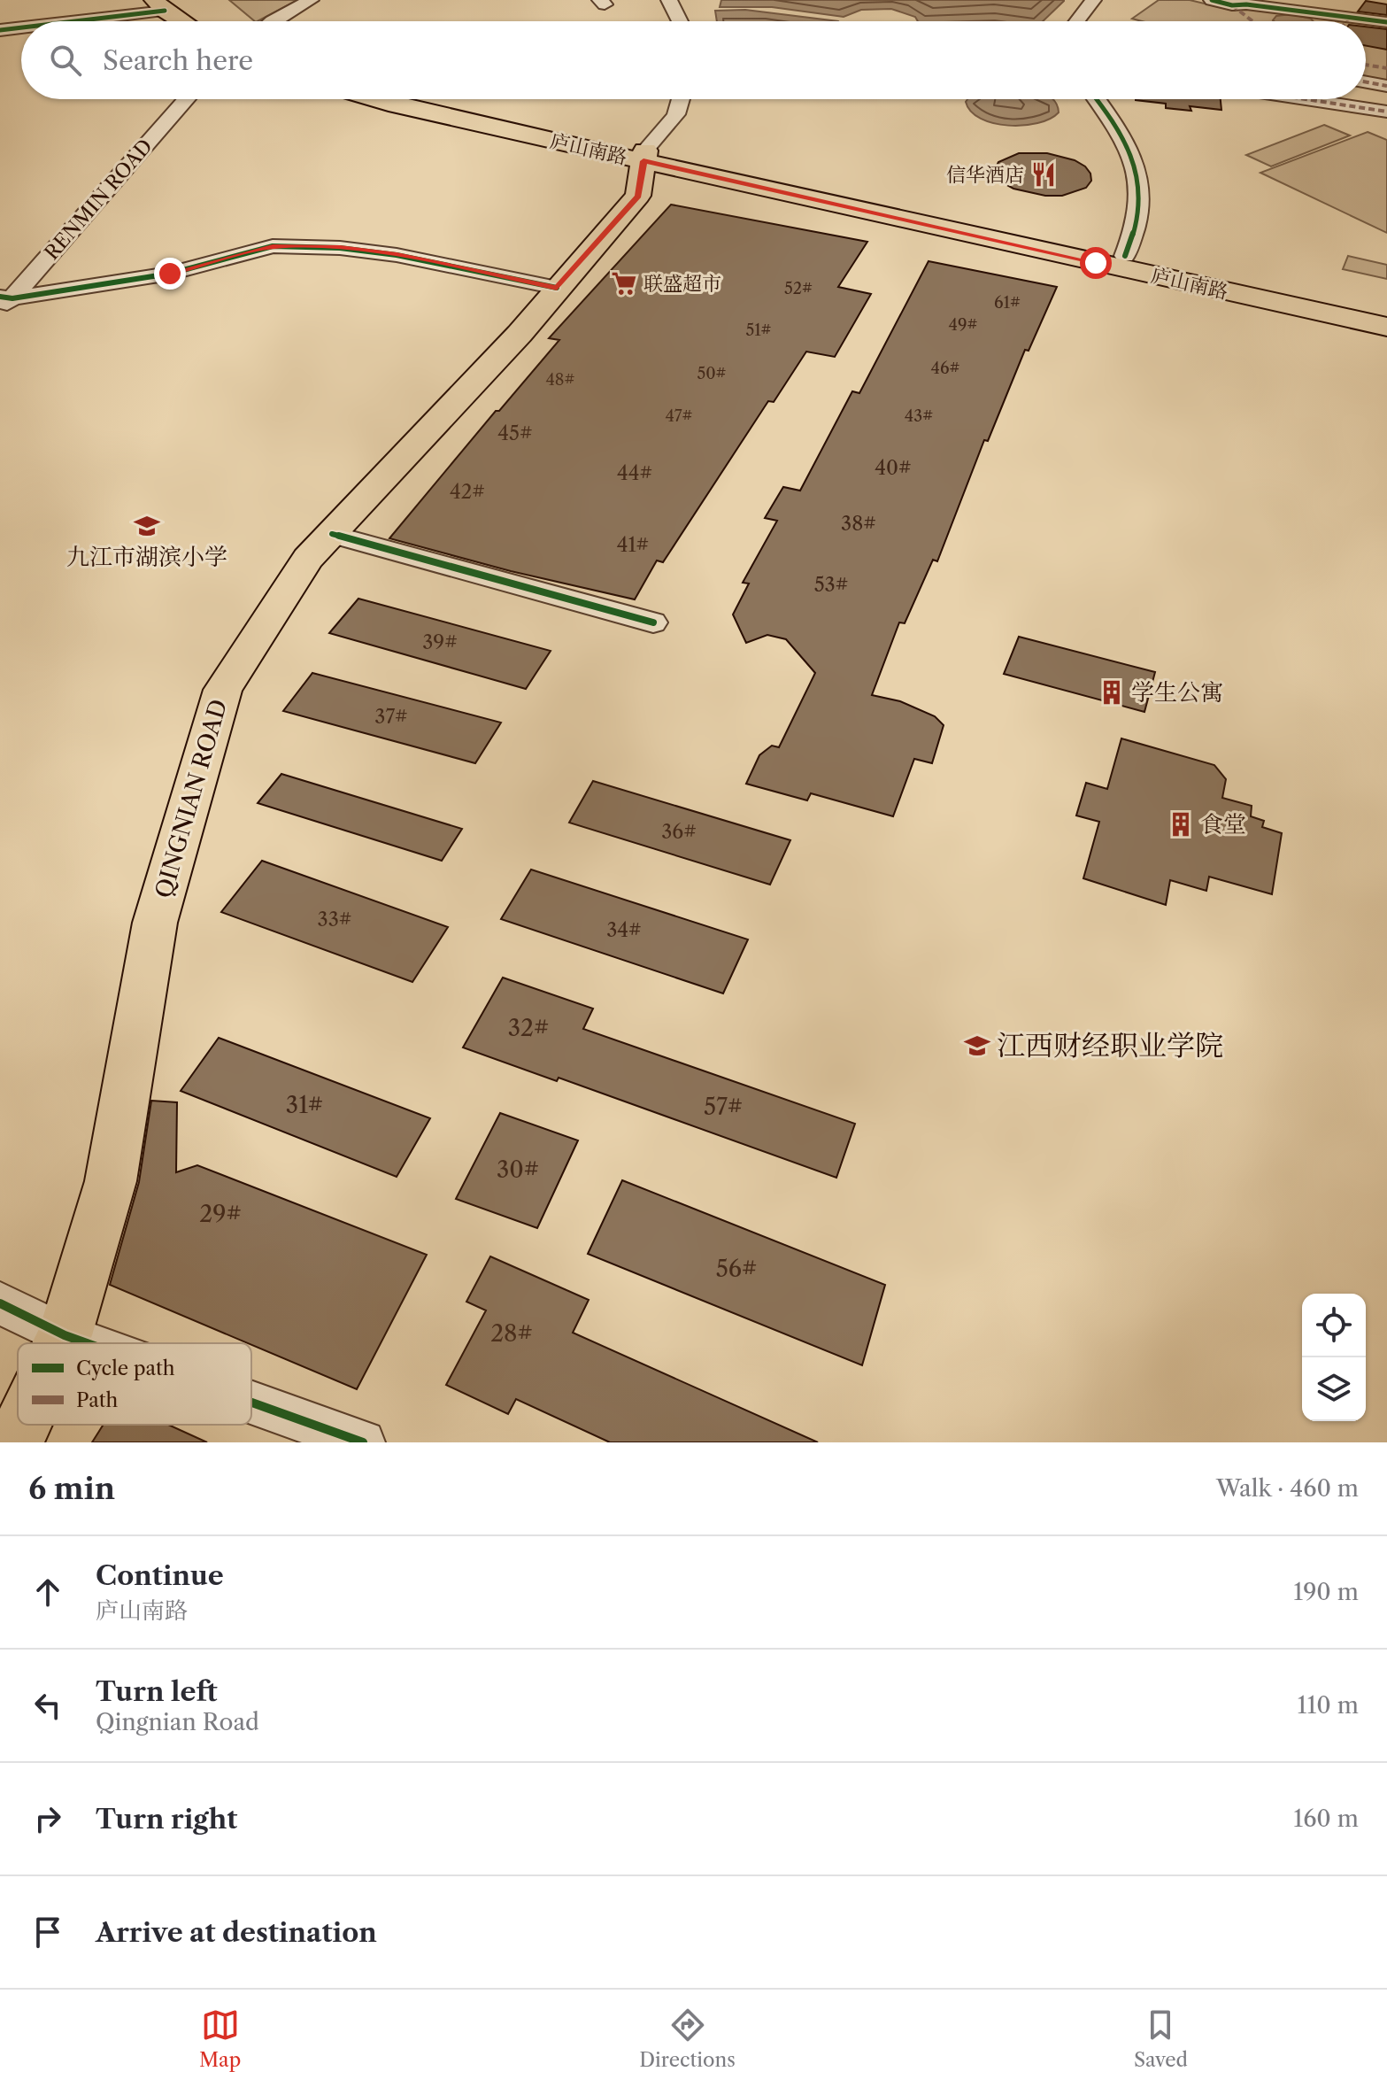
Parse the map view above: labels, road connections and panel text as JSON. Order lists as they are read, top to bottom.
{
  "streets": {
    "main road": ["庐山南路", "QINGNIAN ROAD"],
    "street": ["RENMIN ROAD"]
  },
  "crossings": [
    ["庐山南路", "QINGNIAN ROAD"]
  ],
  "places": {
    "restaurant": ["信华酒店"],
    "supermarket": ["联盛超市"],
    "school or university": ["九江市湖滨小学", "江西财经职业学院"],
    "building": ["学生公寓", "食堂"]
  },
  "house_numbers": [
    "52#",
    "61#",
    "49#",
    "51#",
    "46#",
    "50#",
    "48#",
    "47#",
    "43#",
    "45#",
    "40#",
    "44#",
    "42#",
    "38#",
    "41#",
    "53#",
    "39#",
    "37#",
    "36#",
    "33#",
    "34#",
    "32#",
    "31#",
    "57#",
    "30#",
    "29#",
    "56#",
    "28#"
  ],
  "legend": ["Cycle path", "Path"],
  "page": {
    "search": "Search here",
    "heading": ["6 min", "Walk · 460 m"],
    "list": [
      ["Continue", "庐山南路", "190 m"],
      ["Turn left", "Qingnian Road", "110 m"],
      ["Turn right", "160 m"],
      "Arrive at destination"
    ],
    "nav": ["Map", "Directions", "Saved"]
  }
}
